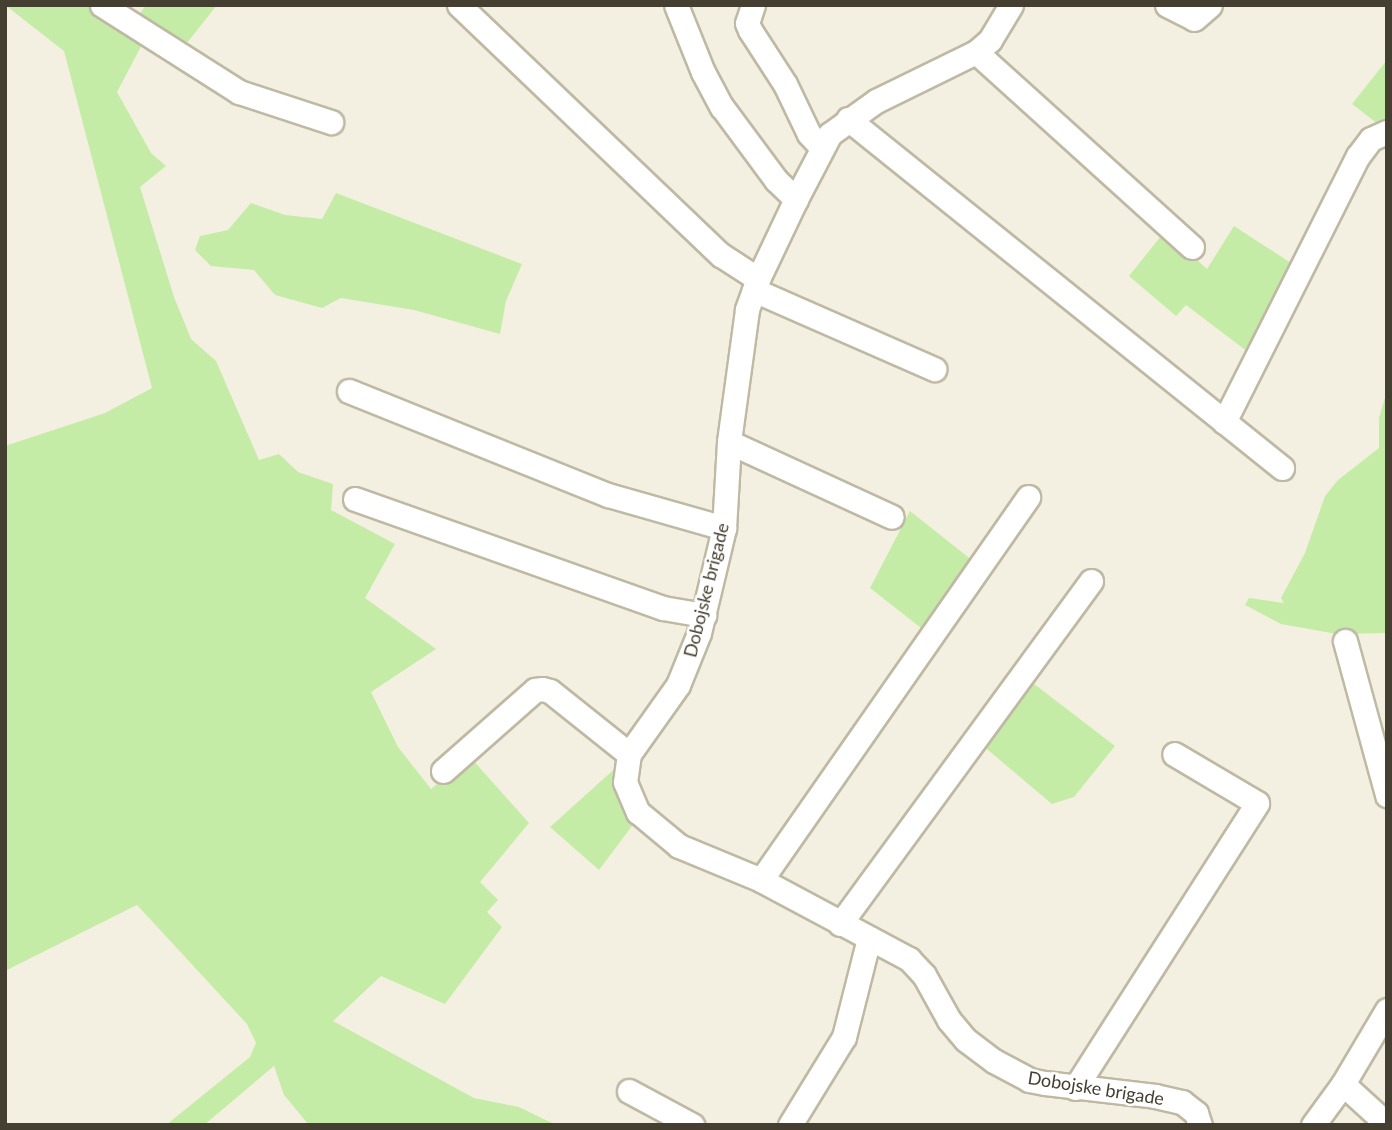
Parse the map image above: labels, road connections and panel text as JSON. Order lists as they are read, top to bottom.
{
  "streets": {
    "street": ["Dobojske brigade"]
  }
}
